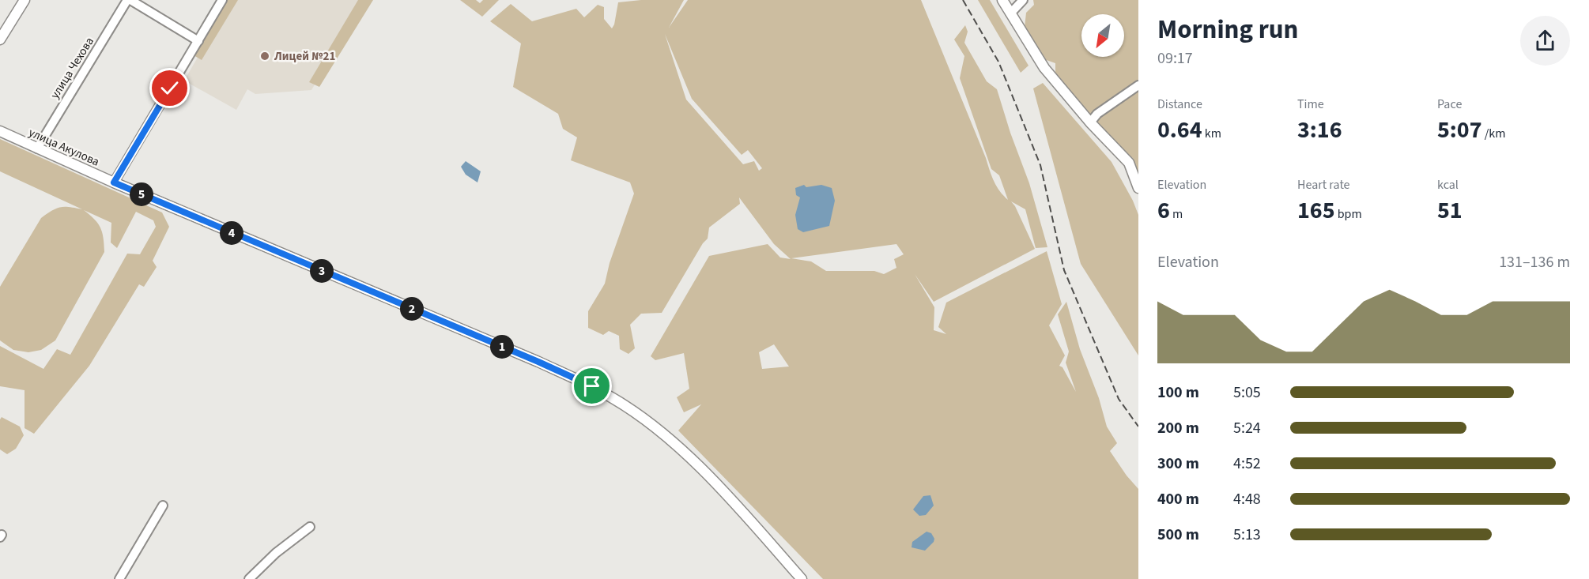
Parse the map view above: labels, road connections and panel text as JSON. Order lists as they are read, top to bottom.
{
  "streets": {
    "main road": ["улица Акулова"],
    "street": ["улица Чехова"]
  },
  "crossings": [
    ["улица Чехова", "улица Акулова"]
  ],
  "places": ["Лицей №21"],
  "north": "bottom left",
  "page": {
    "heading": ["Morning run", "09:17"],
    "stats": [
      ["Distance", "0.64 km"],
      ["Time", "3:16"],
      ["Pace", "5:07 /km"],
      ["Elevation", "6 m"],
      ["Heart rate", "165 bpm"],
      ["kcal", "51"]
    ],
    "pins": [
      "5",
      "4",
      "3",
      "2",
      "1"
    ],
    "chart": ["Elevation", "131–136 m"],
    "list": [
      {
        "name": "100 m",
        "note": "5:05"
      },
      {
        "name": "200 m",
        "note": "5:24"
      },
      {
        "name": "300 m",
        "note": "4:52"
      },
      {
        "name": "400 m",
        "note": "4:48"
      },
      {
        "name": "500 m",
        "note": "5:13"
      }
    ]
  }
}
